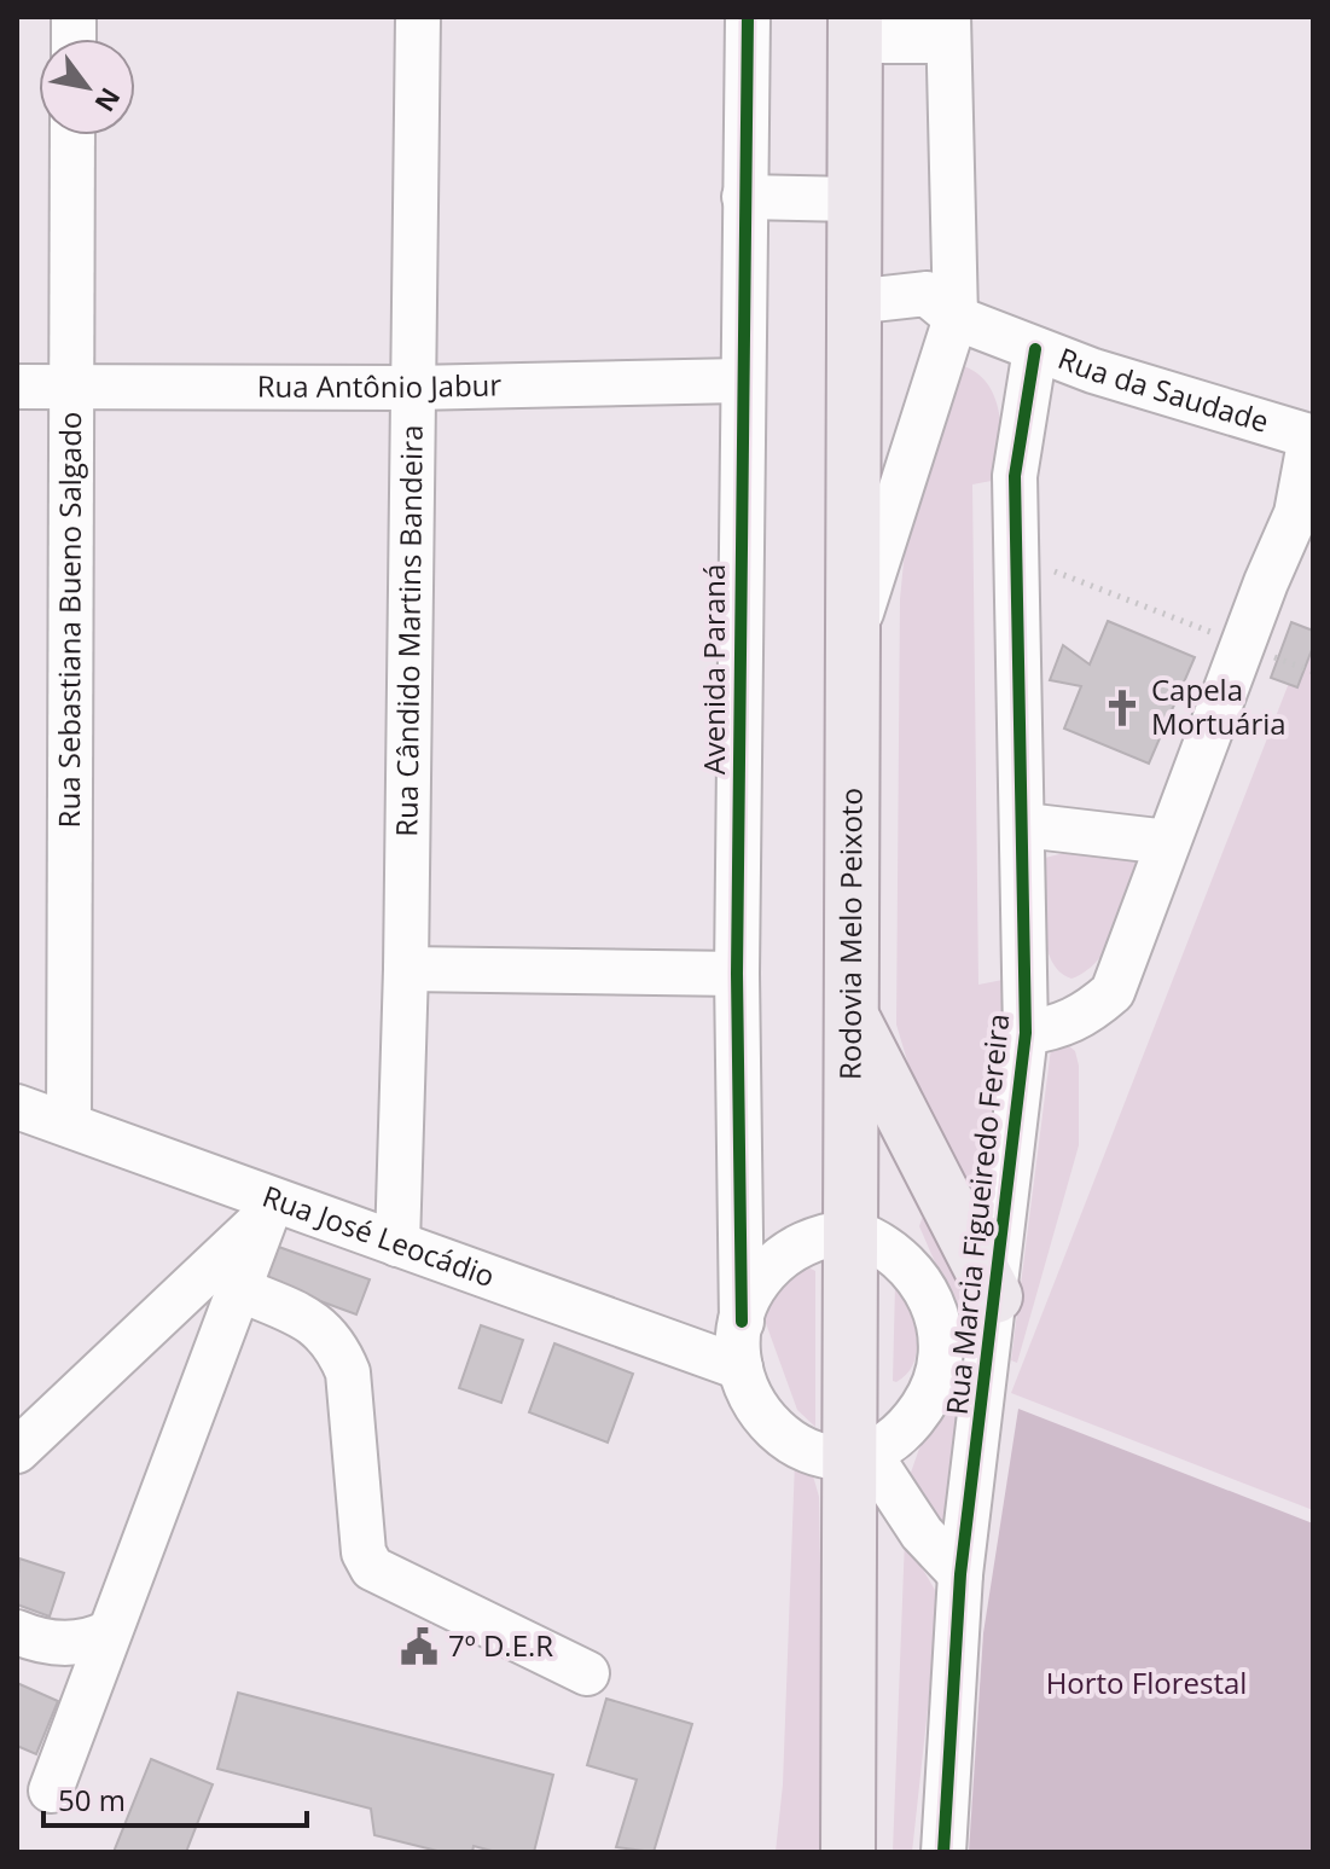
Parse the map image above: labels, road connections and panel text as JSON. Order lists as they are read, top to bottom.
{
  "streets": {
    "main road": ["Rodovia Melo Peixoto"],
    "street": [
      "Rua Antônio Jabur",
      "Rua da Saudade",
      "Rua Sebastiana Bueno Salgado",
      "Rua Cândido Martins Bandeira",
      "Avenida Paraná",
      "Rua Marcia Figueiredo Fereira",
      "Rua José Leocádio"
    ]
  },
  "crossings": [
    ["Rua Antônio Jabur", "Rua Sebastiana Bueno Salgado"],
    ["Rua Antônio Jabur", "Rua Cândido Martins Bandeira"],
    ["Rua Antônio Jabur", "Avenida Paraná"],
    ["Rua da Saudade", "Rodovia Melo Peixoto"],
    ["Rua da Saudade", "Rua Marcia Figueiredo Fereira"],
    ["Rua Sebastiana Bueno Salgado", "Rua José Leocádio"],
    ["Rua Cândido Martins Bandeira", "Rua José Leocádio"],
    ["Avenida Paraná", "Rua José Leocádio"]
  ],
  "parks": ["Horto Florestal"],
  "places": {
    "church": ["Capela Mortuária"],
    "public building": ["7º D.E.R"]
  },
  "scale_bar": "50 m",
  "north": "bottom right"
}
